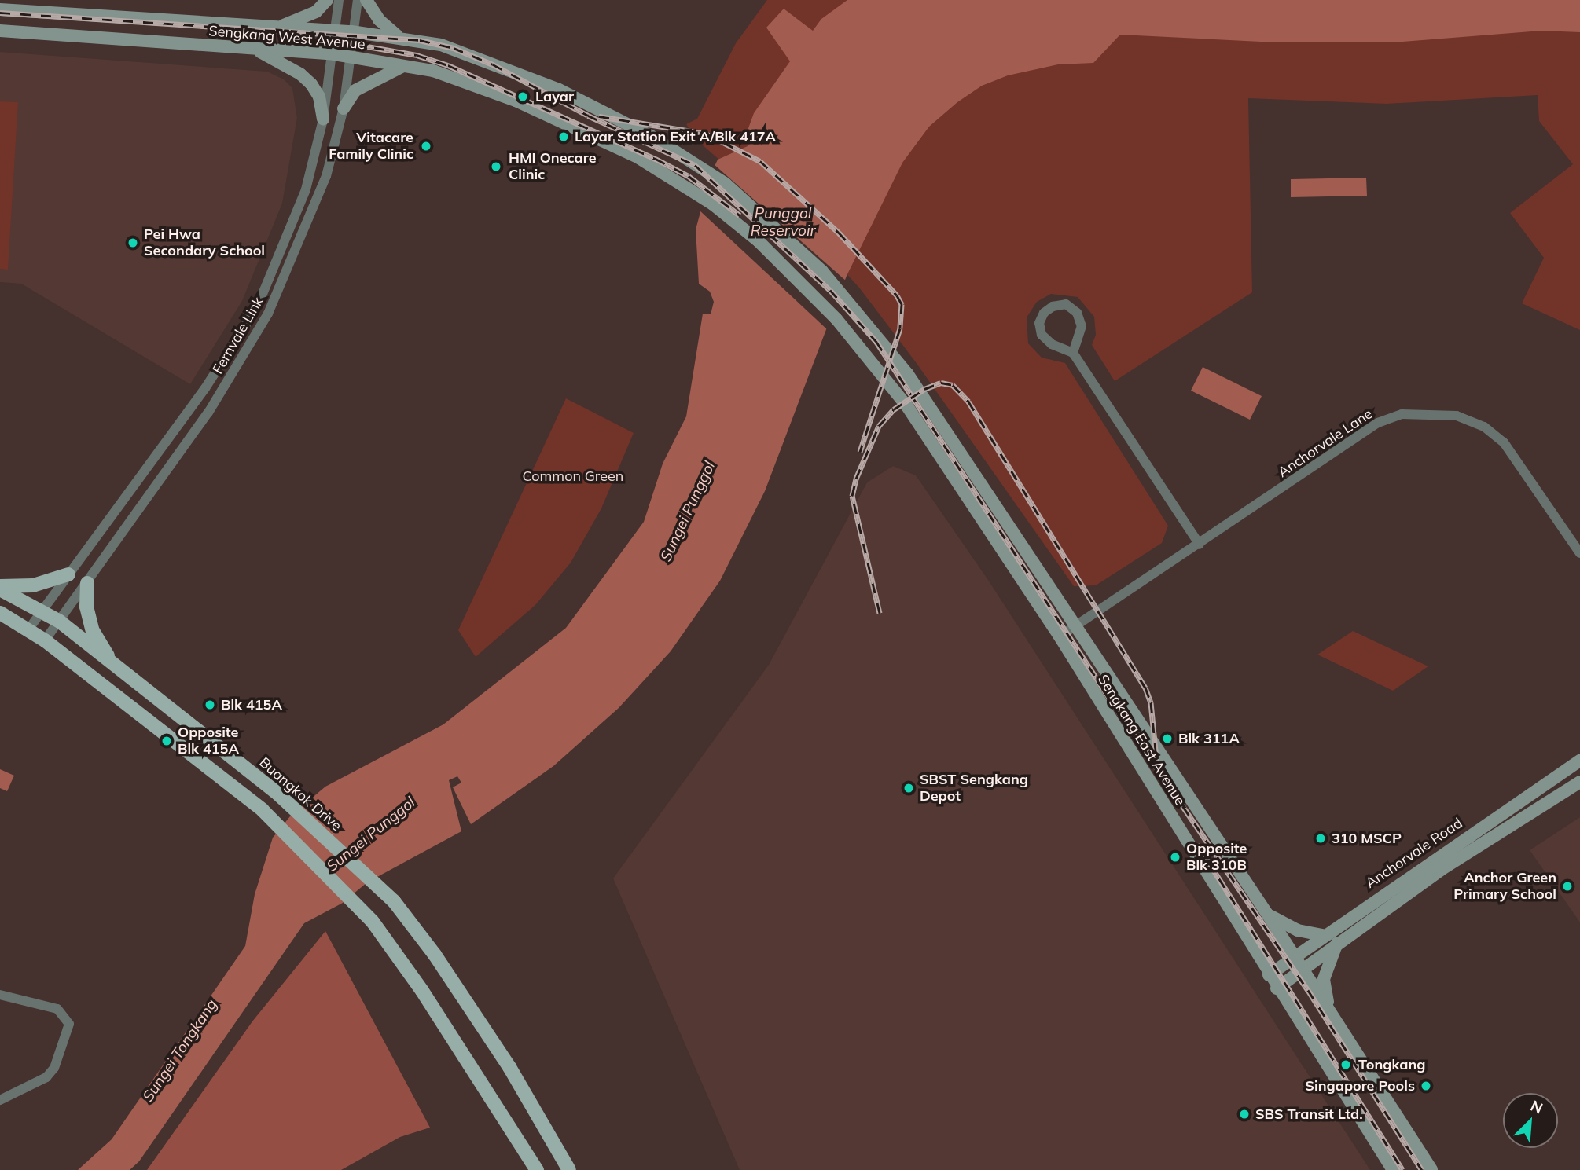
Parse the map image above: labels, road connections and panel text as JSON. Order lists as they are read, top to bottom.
{
  "streets": {
    "main road": [
      "Sengkang West Avenue",
      "Sengkang East Avenue",
      "Buangkok Drive",
      "Anchorvale Road"
    ],
    "street": ["Fernvale Link", "Anchorvale Lane"]
  },
  "crossings": [
    ["Sengkang West Avenue", "Fernvale Link"],
    ["Sengkang West Avenue", "Sengkang East Avenue"],
    ["Fernvale Link", "Buangkok Drive"],
    ["Anchorvale Lane", "Sengkang East Avenue"],
    ["Sengkang East Avenue", "Anchorvale Road"]
  ],
  "water": ["Punggol Reservoir", "Sungei Punggol", "Sungei Tongkang"],
  "parks": ["Common Green"],
  "places": [
    "Layar",
    "Layar Station Exit A/Blk 417A",
    "Vitacare Family Clinic",
    "HMI Onecare Clinic",
    "Pei Hwa Secondary School",
    "Blk 415A",
    "Blk 311A",
    "Opposite Blk 415A",
    "SBST Sengkang Depot",
    "310 MSCP",
    "Opposite Blk 310B",
    "Anchor Green Primary School",
    "Tongkang",
    "Singapore Pools",
    "SBS Transit Ltd."
  ],
  "north": "top right"
}
